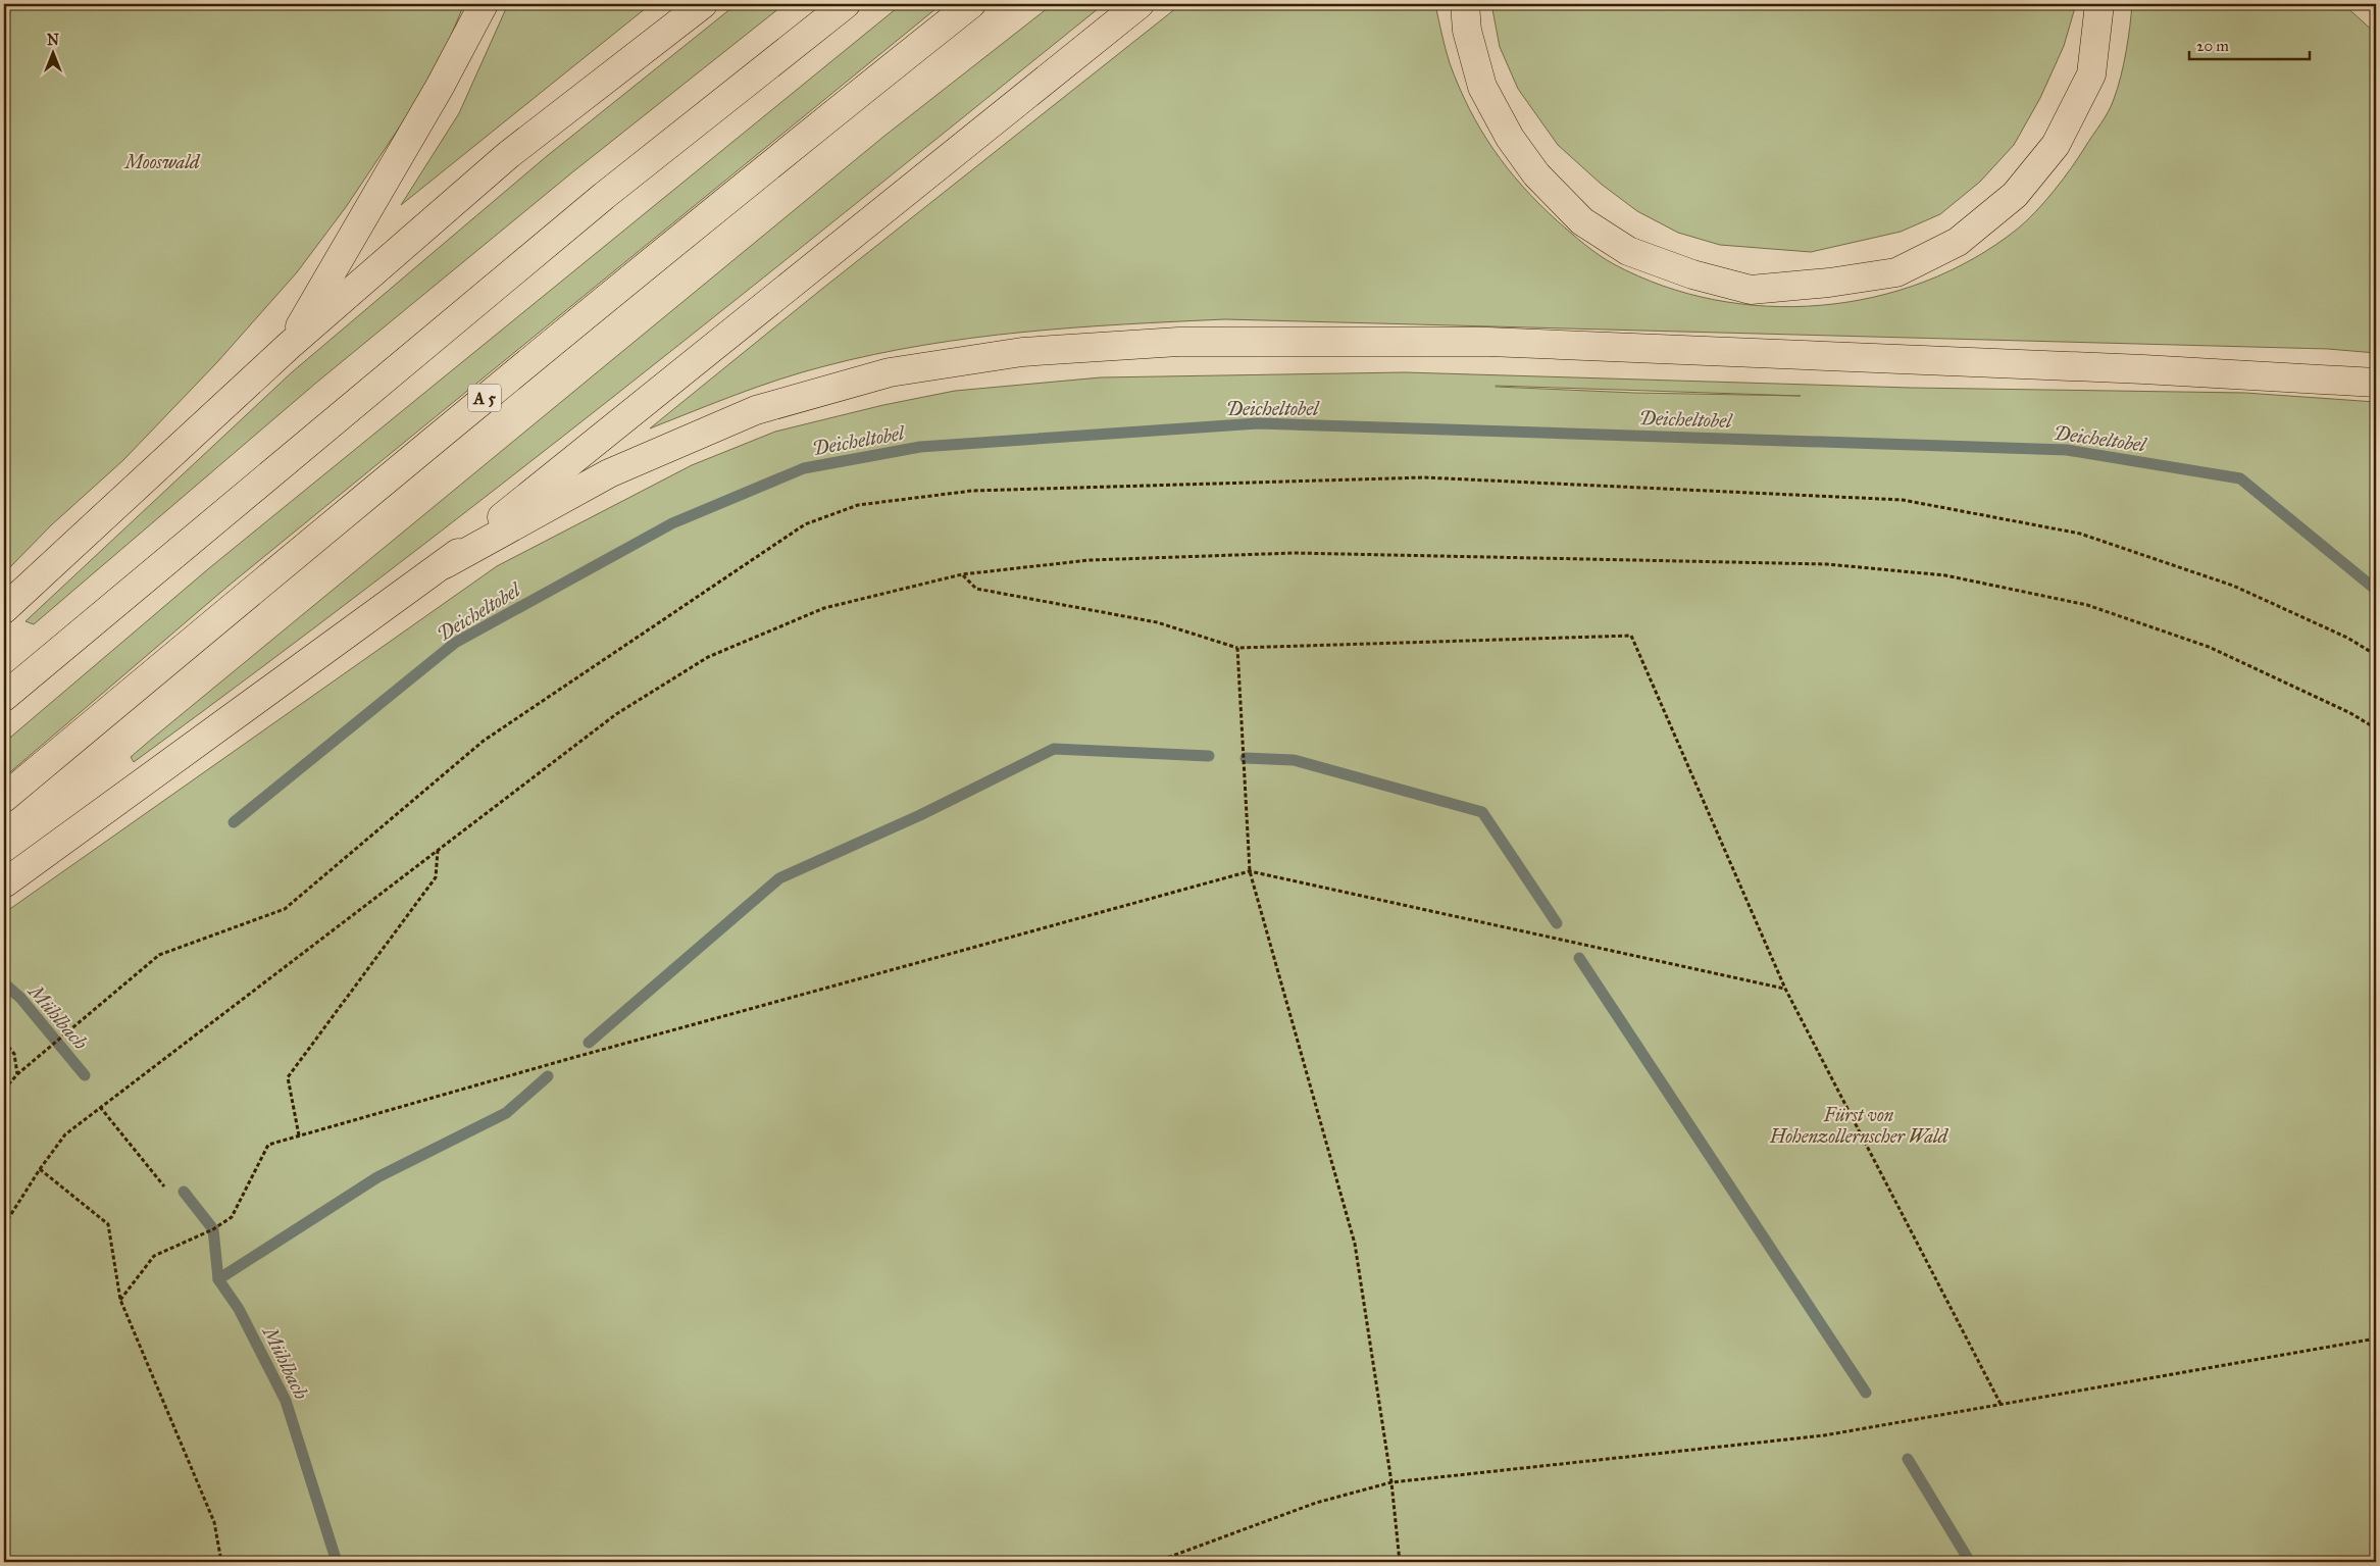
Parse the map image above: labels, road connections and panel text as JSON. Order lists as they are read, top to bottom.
{
  "streets": {
    "highway": ["A 5"]
  },
  "water": ["Deicheltobel", "Mühlbach"],
  "parks": ["Mooswald", "Fürst von Hohenzollernscher Wald"],
  "scale_bar": "20 m",
  "north": "top"
}
